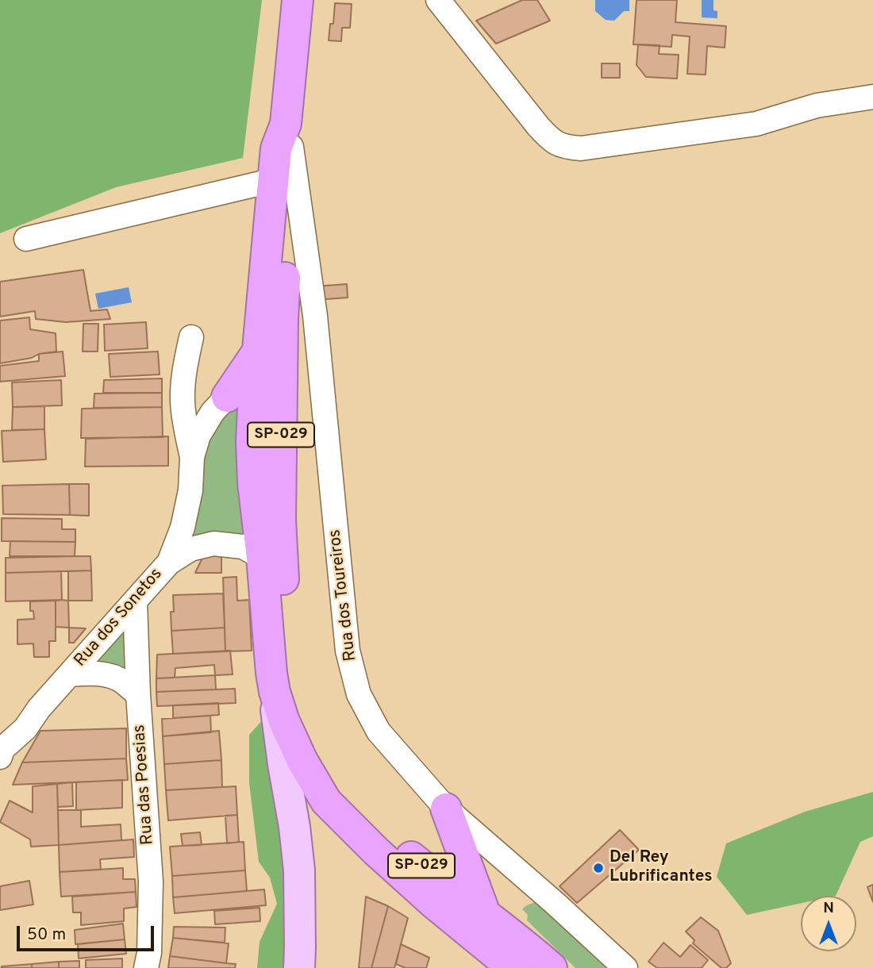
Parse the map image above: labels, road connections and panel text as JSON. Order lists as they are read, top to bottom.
{
  "streets": {
    "highway": ["SP-029"],
    "street": ["Rua dos Toureiros", "Rua dos Sonetos", "Rua das Poesias"]
  },
  "crossings": [
    ["SP-029", "Rua dos Toureiros"],
    ["SP-029", "Rua dos Sonetos"],
    ["Rua dos Sonetos", "Rua das Poesias"]
  ],
  "places": ["Del Rey Lubrificantes"],
  "scale_bar": "50 m",
  "north": "top"
}
